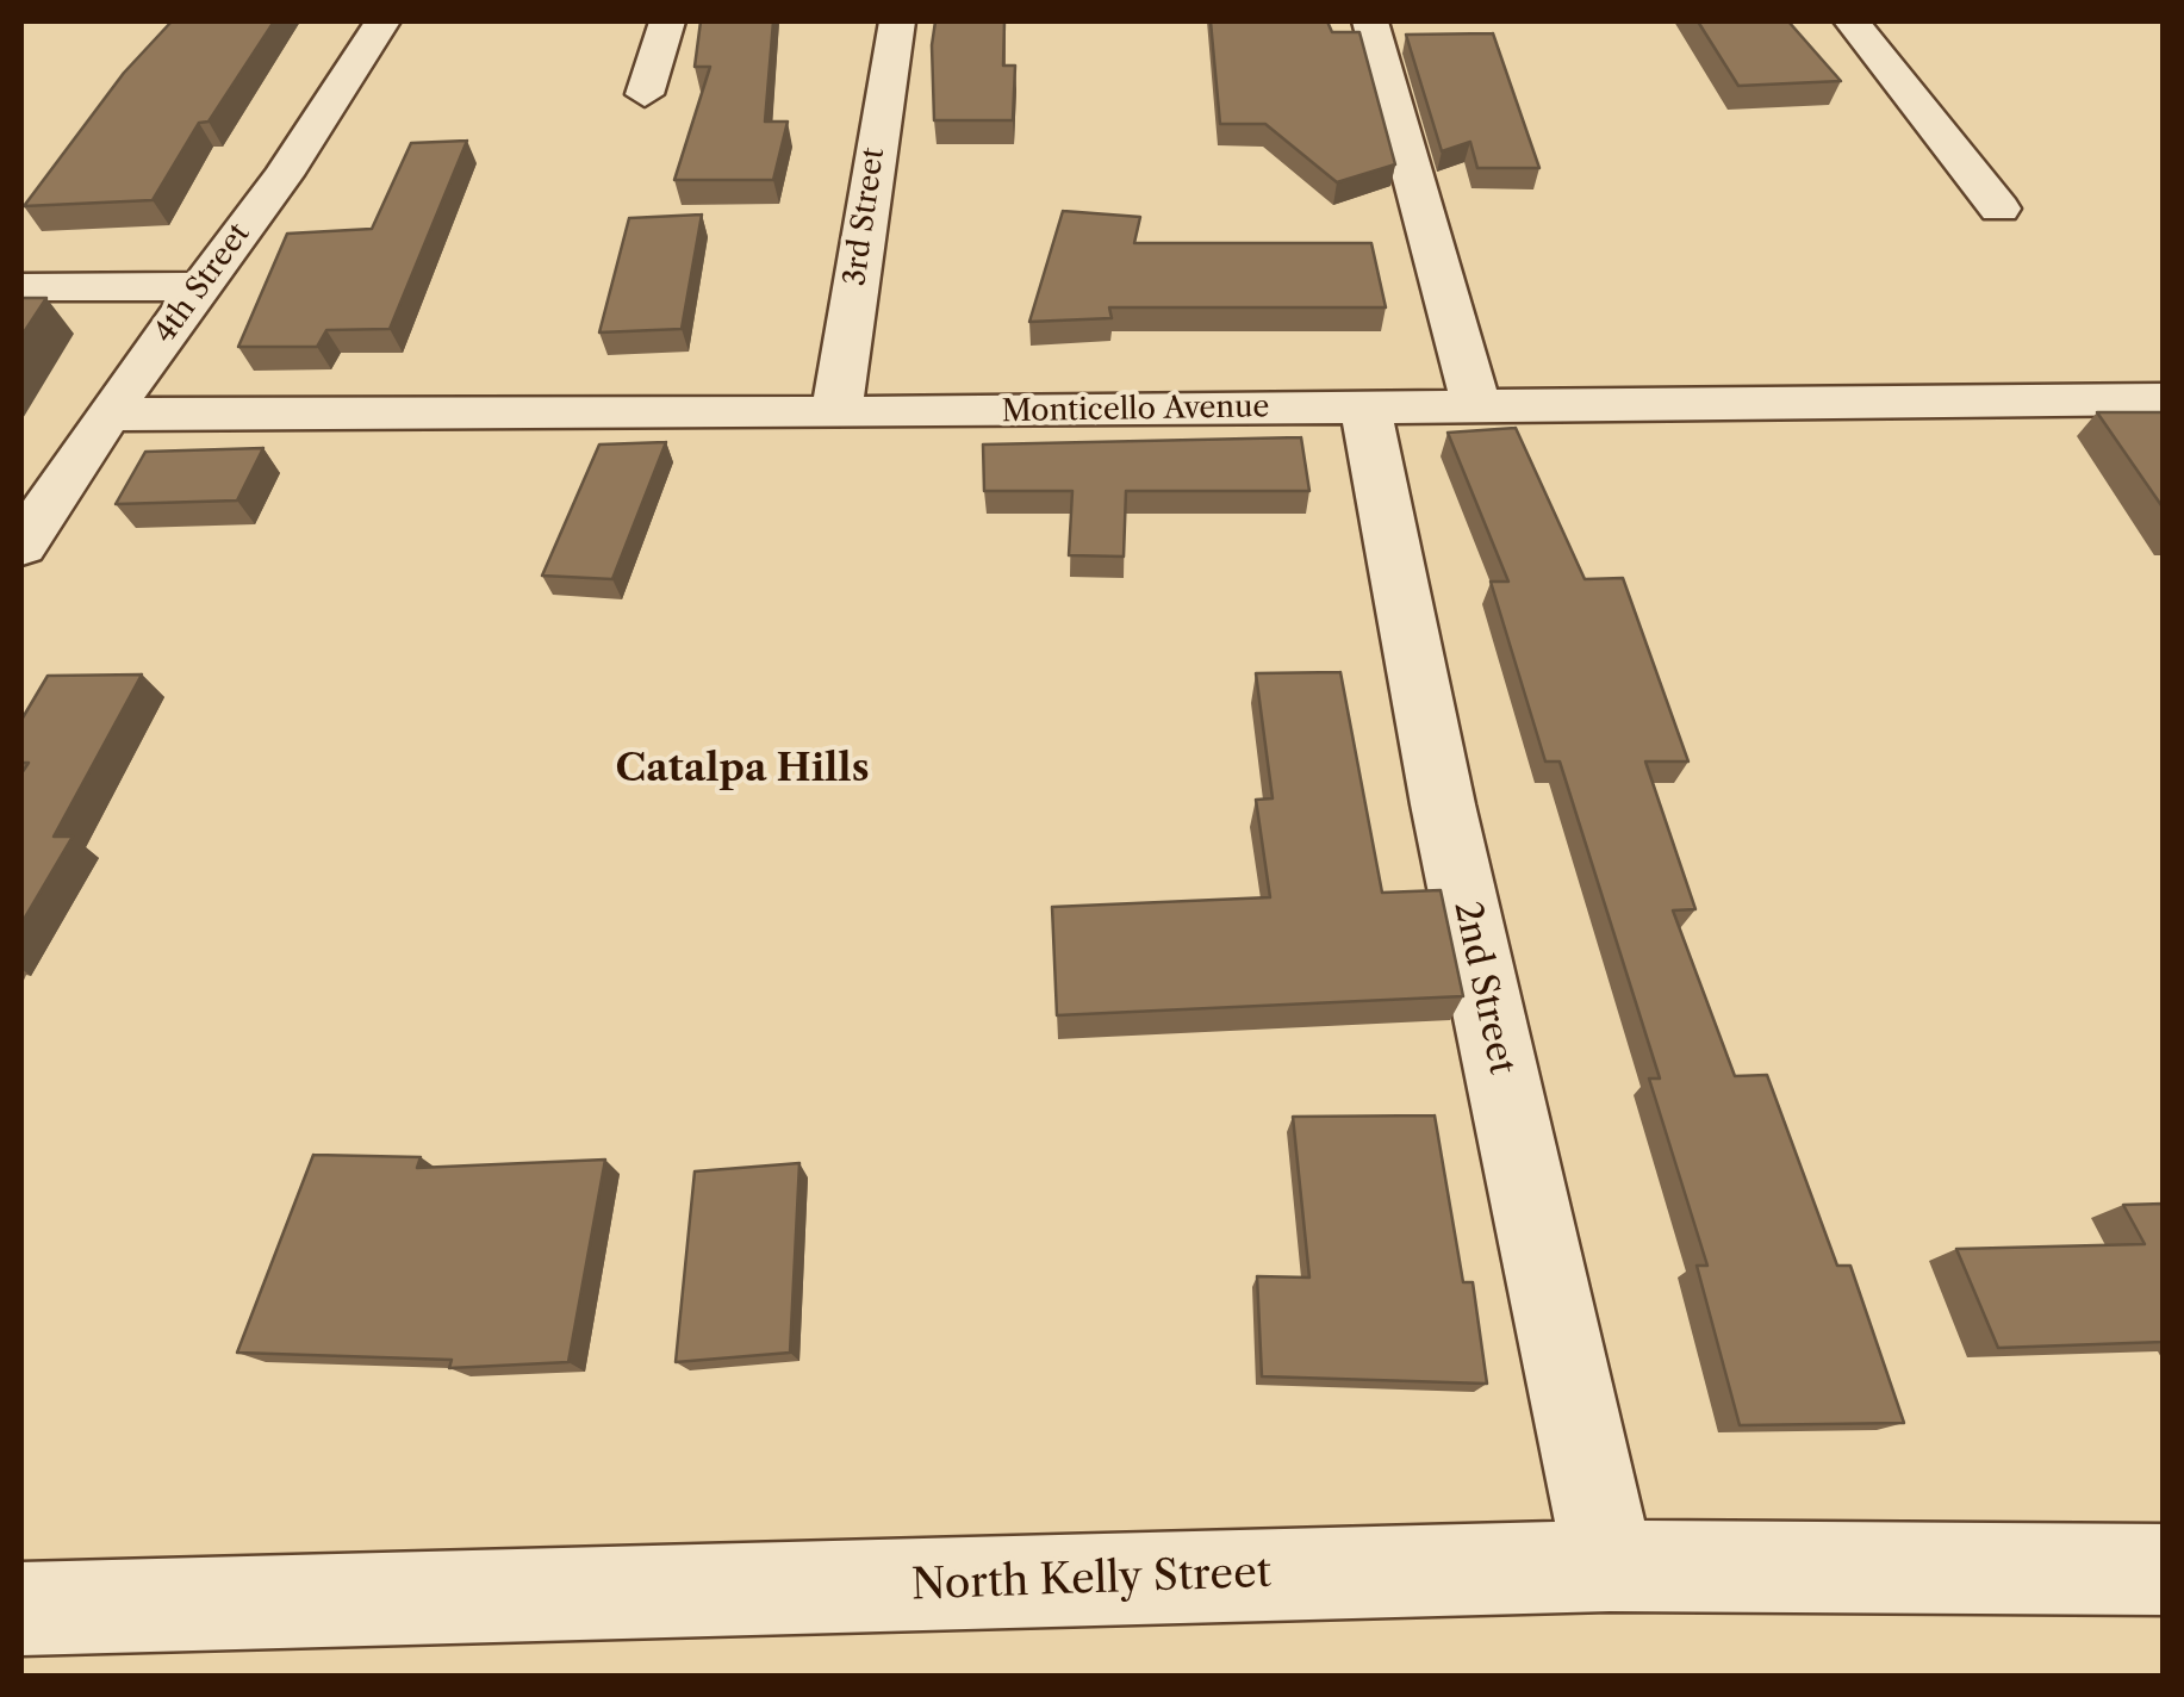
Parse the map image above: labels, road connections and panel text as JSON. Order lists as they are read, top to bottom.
{
  "streets": {
    "street": [
      "3rd Street",
      "4th Street",
      "Monticello Avenue",
      "2nd Street",
      "North Kelly Street"
    ]
  },
  "crossings": [
    ["3rd Street", "Monticello Avenue"],
    ["4th Street", "Monticello Avenue"],
    ["Monticello Avenue", "2nd Street"],
    ["2nd Street", "North Kelly Street"]
  ],
  "districts": ["Catalpa Hills"]
}
